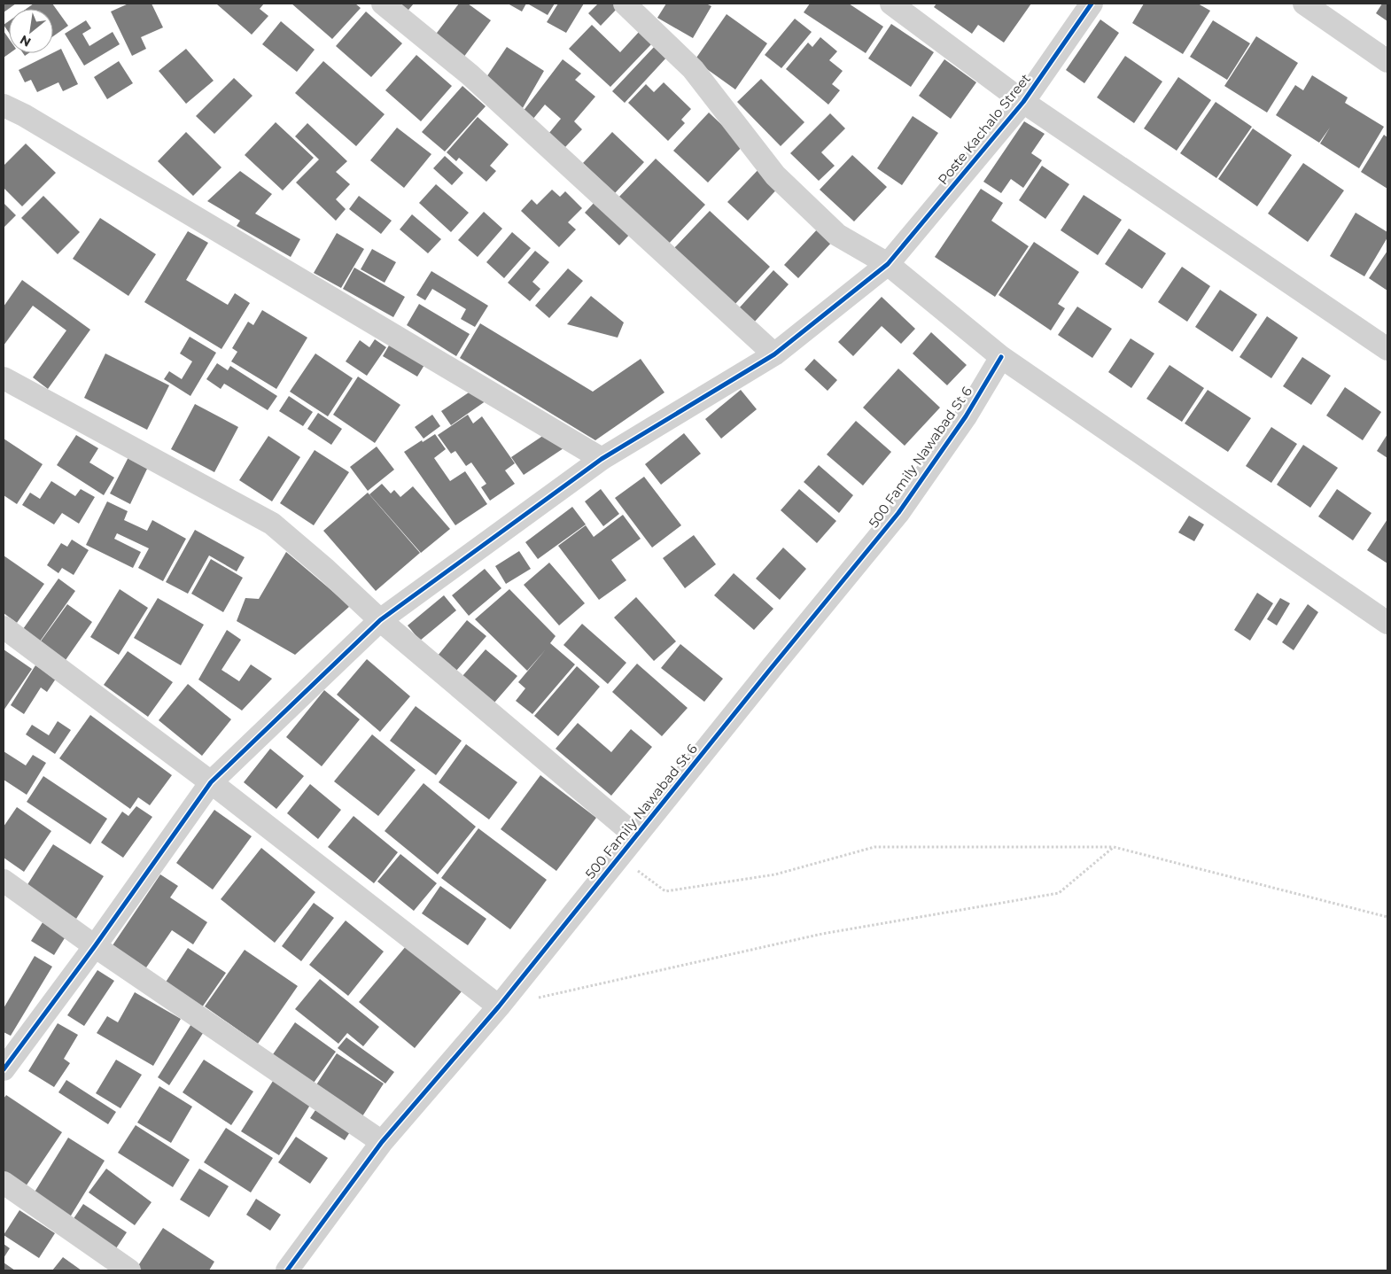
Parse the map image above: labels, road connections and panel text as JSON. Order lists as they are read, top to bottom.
{
  "streets": {
    "street": ["Poste Kachalo Street", "500 Family Nawabad St 6"]
  },
  "north": "bottom left"
}
